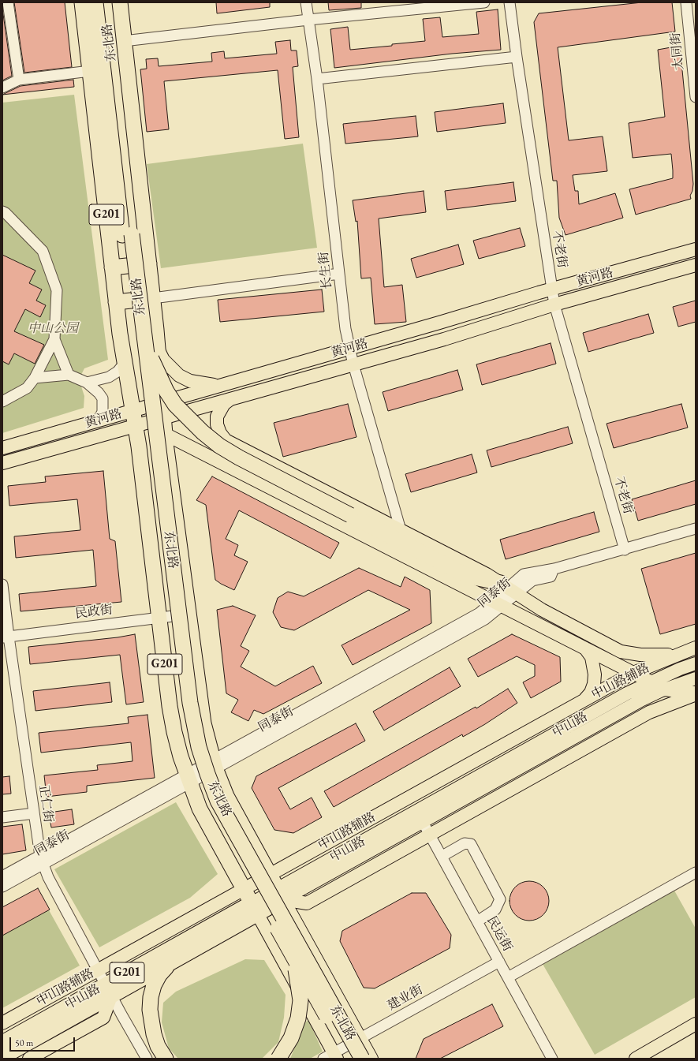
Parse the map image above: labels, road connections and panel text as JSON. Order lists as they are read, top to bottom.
{
  "streets": {
    "highway": ["东北路", "G201", "中山路"],
    "main road": ["黄河路", "中山路辅路"],
    "street": [
      "大同街",
      "不老街",
      "长生街",
      "同泰街",
      "民政街",
      "正仁街",
      "民运街",
      "建业街"
    ]
  },
  "crossings": [
    ["东北路", "黄河路"],
    ["东北路", "同泰街"],
    ["东北路", "民政街"],
    ["东北路", "中山路辅路"],
    ["东北路", "中山路"],
    ["东北路", "建业街"],
    ["不老街", "黄河路"],
    ["不老街", "同泰街"],
    ["长生街", "黄河路"],
    ["同泰街", "正仁街"],
    ["民政街", "正仁街"],
    ["中山路辅路", "正仁街"],
    ["中山路", "正仁街"],
    ["中山路", "民运街"],
    ["民运街", "建业街"]
  ],
  "parks": ["中山公园"],
  "scale_bar": "50 m"
}
